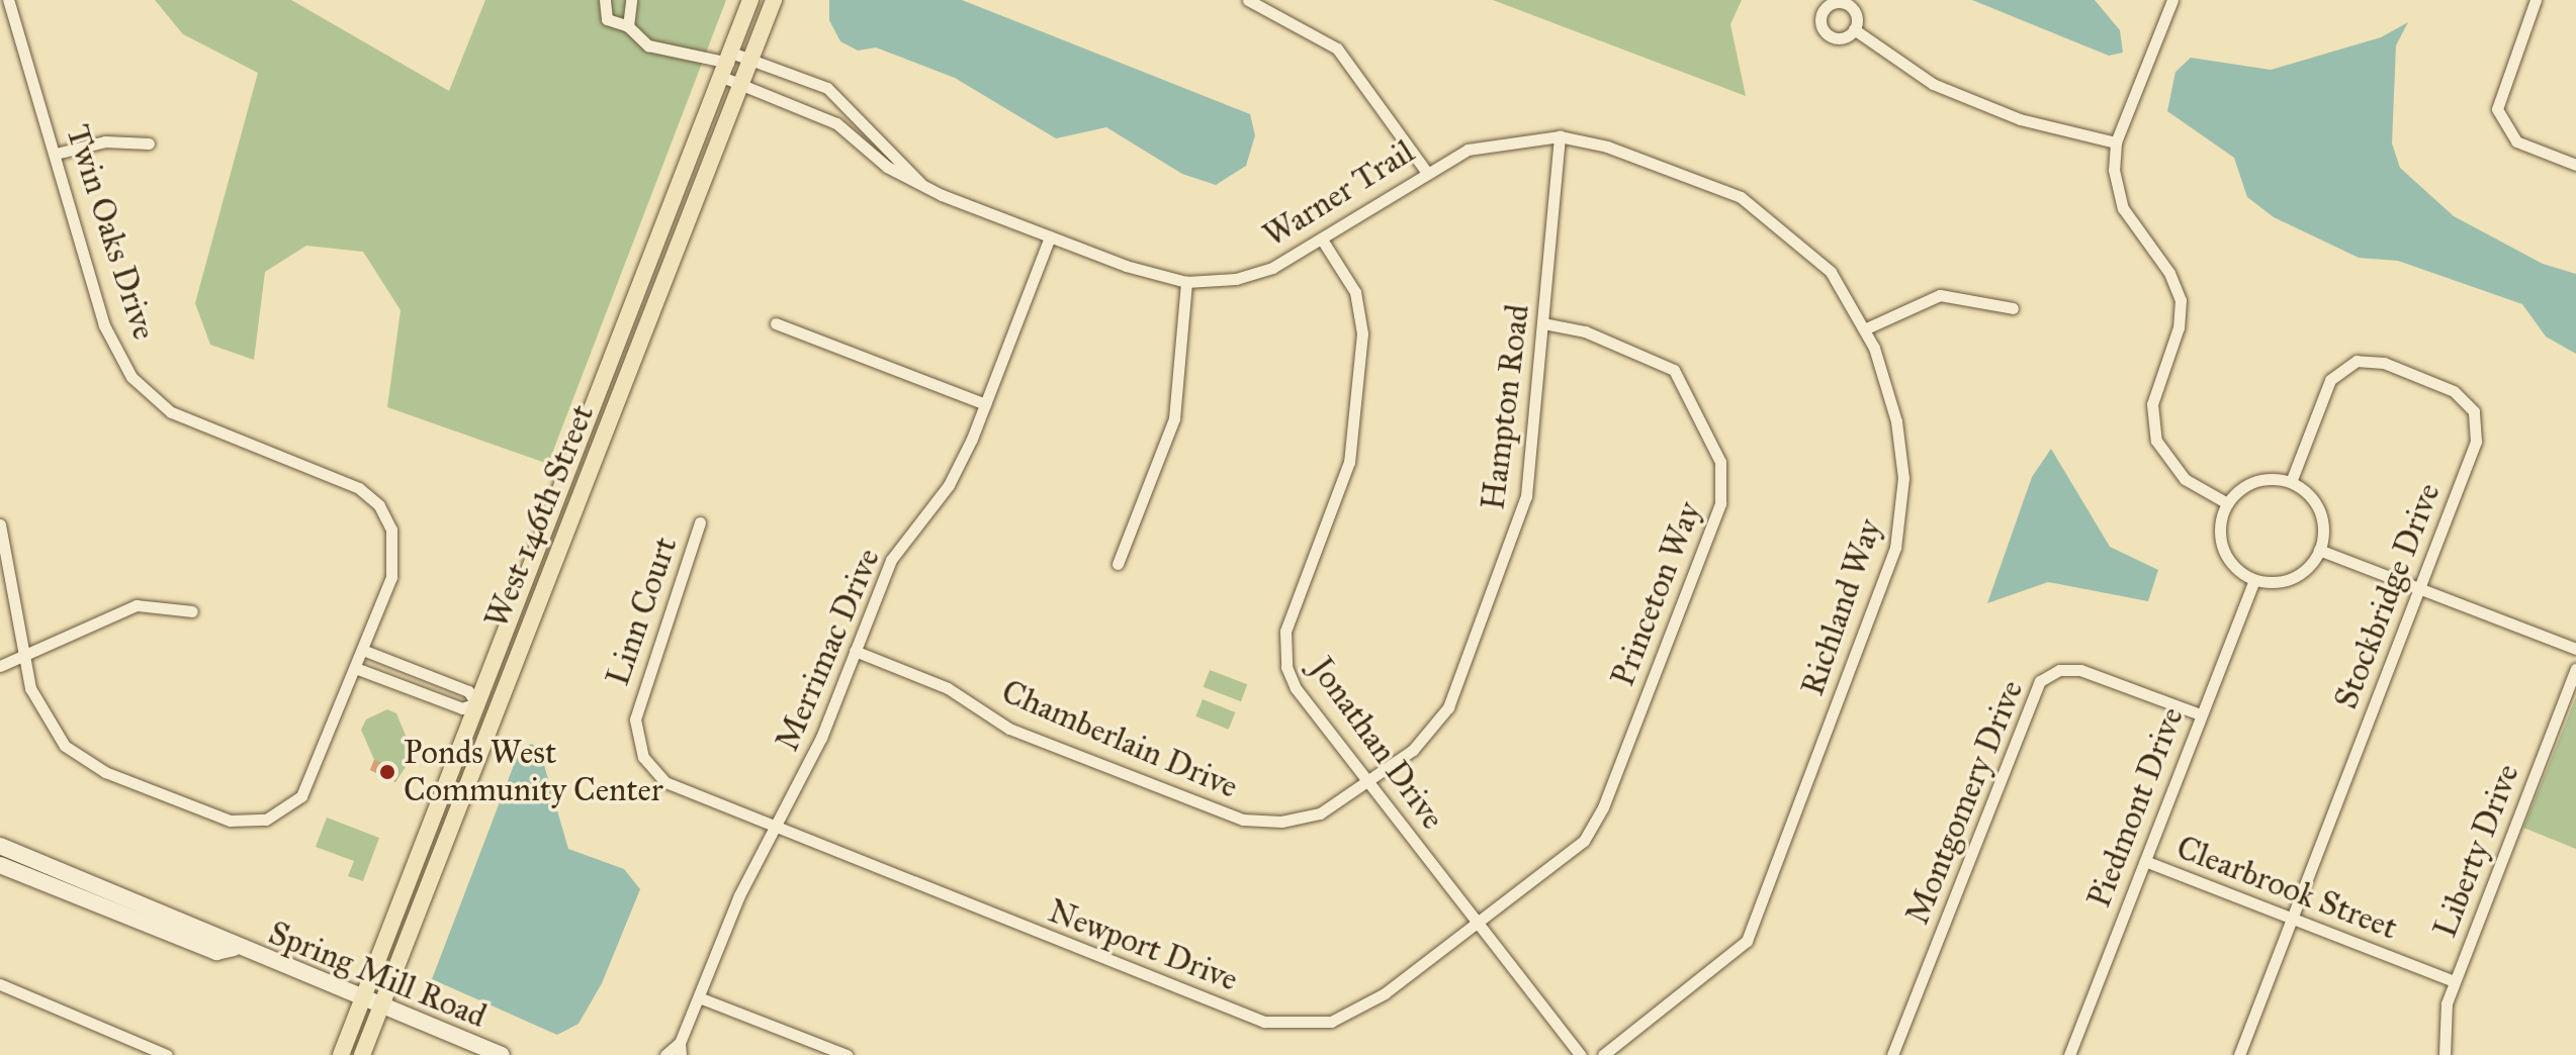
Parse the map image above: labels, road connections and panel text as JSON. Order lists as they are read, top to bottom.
{
  "streets": {
    "main road": ["West 146th Street"],
    "street": [
      "Warner Trail",
      "Twin Oaks Drive",
      "Hampton Road",
      "Princeton Way",
      "Stockbridge Drive",
      "Richland Way",
      "Linn Court",
      "Merrimac Drive",
      "Chamberlain Drive",
      "Jonathan Drive",
      "Montgomery Drive",
      "Piedmont Drive",
      "Liberty Drive",
      "Clearbrook Street",
      "Newport Drive",
      "Spring Mill Road"
    ]
  },
  "crossings": [
    ["Warner Trail", "Hampton Road"],
    ["Warner Trail", "West 146th Street"],
    ["Warner Trail", "Richland Way"],
    ["Warner Trail", "Merrimac Drive"],
    ["Warner Trail", "Jonathan Drive"],
    ["Hampton Road", "Princeton Way"],
    ["Hampton Road", "Chamberlain Drive"],
    ["Hampton Road", "Jonathan Drive"],
    ["West 146th Street", "Spring Mill Road"],
    ["Princeton Way", "Jonathan Drive"],
    ["Princeton Way", "Newport Drive"],
    ["Stockbridge Drive", "Piedmont Drive"],
    ["Stockbridge Drive", "Clearbrook Street"],
    ["Linn Court", "Merrimac Drive"],
    ["Linn Court", "Newport Drive"],
    ["Merrimac Drive", "Chamberlain Drive"],
    ["Merrimac Drive", "Newport Drive"],
    ["Chamberlain Drive", "Jonathan Drive"],
    ["Jonathan Drive", "Newport Drive"],
    ["Montgomery Drive", "Piedmont Drive"],
    ["Piedmont Drive", "Clearbrook Street"],
    ["Liberty Drive", "Clearbrook Street"]
  ],
  "places": ["Ponds West Community Center"]
}
